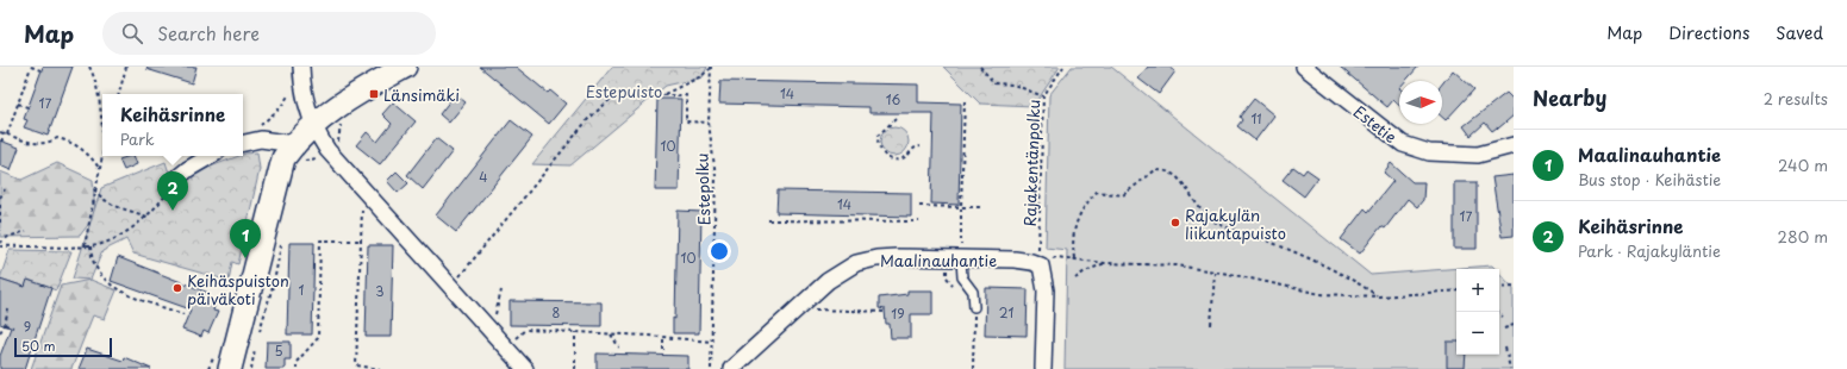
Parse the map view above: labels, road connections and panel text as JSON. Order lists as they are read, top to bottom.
{
  "streets": {
    "street": ["Estetie", "Maalinauhantie"],
    "path": ["Rajakentänpolku", "Estepolku"]
  },
  "crossings": [
    ["Rajakentänpolku", "Maalinauhantie"]
  ],
  "parks": ["Estepuisto"],
  "places": {
    "transit": ["Länsimäki"],
    "other": ["Rajakylän liikuntapuisto", "Keihäspuiston päiväkoti"]
  },
  "house_numbers": [
    "14",
    "16",
    "17",
    "11",
    "10",
    "4",
    "14",
    "17",
    "10",
    "1",
    "3",
    "8",
    "21",
    "19",
    "9",
    "5"
  ],
  "scale_bar": "50 m",
  "north": "right",
  "page": {
    "header": "Map",
    "search": "Search here",
    "nav": ["Map", "Directions", "Saved"],
    "heading": ["Nearby", "2 results"],
    "popup": ["Keihäsrinne", "Park"],
    "list": [
      {
        "mark": "1",
        "name": "Maalinauhantie",
        "note": "Bus stop · Keihästie",
        "value": "240 m"
      },
      {
        "mark": "2",
        "name": "Keihäsrinne",
        "note": "Park · Rajakyläntie",
        "value": "280 m"
      }
    ],
    "pins": ["2", "1"],
    "map_buttons": ["+", "−"],
    "scale": "50 m"
  }
}
